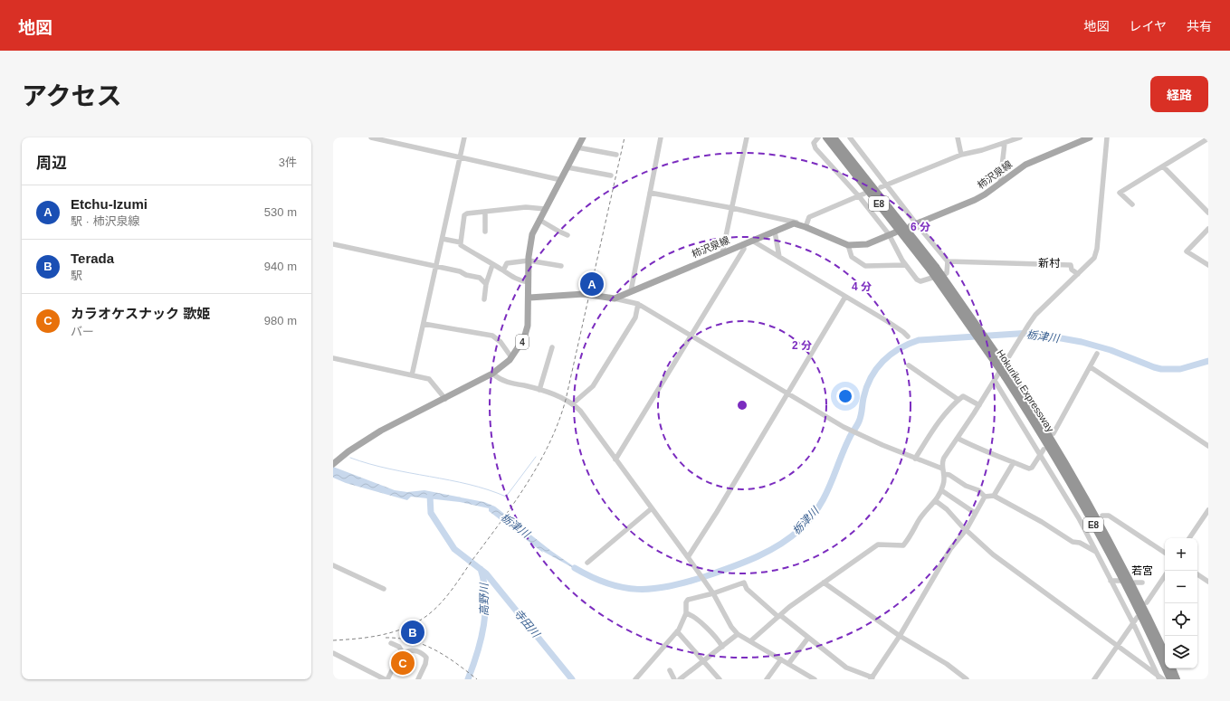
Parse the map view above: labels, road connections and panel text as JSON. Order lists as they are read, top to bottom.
{
  "streets": {
    "highway": ["E8", "Hokuriku Expressway"],
    "main road": ["柿沢泉線", "4"]
  },
  "districts": ["新村", "若宮"],
  "water": ["栃津川", "高野川", "寺田川"],
  "page": {
    "header": "地図",
    "nav": ["地図", "レイヤ", "共有"],
    "title": "アクセス",
    "buttons": "経路",
    "heading": ["周辺", "3件"],
    "list": [
      {
        "mark": "A",
        "name": "Etchu-Izumi",
        "note": "駅 · 柿沢泉線",
        "value": "530 m"
      },
      {
        "mark": "B",
        "name": "Terada",
        "note": "駅",
        "value": "940 m"
      },
      {
        "mark": "C",
        "name": "カラオケスナック 歌姫",
        "note": "バー",
        "value": "980 m"
      }
    ],
    "pins": ["A", "B", "C"],
    "map_buttons": ["+", "−"]
  },
  "rings": ["6 分", "4 分", "2 分"]
}
